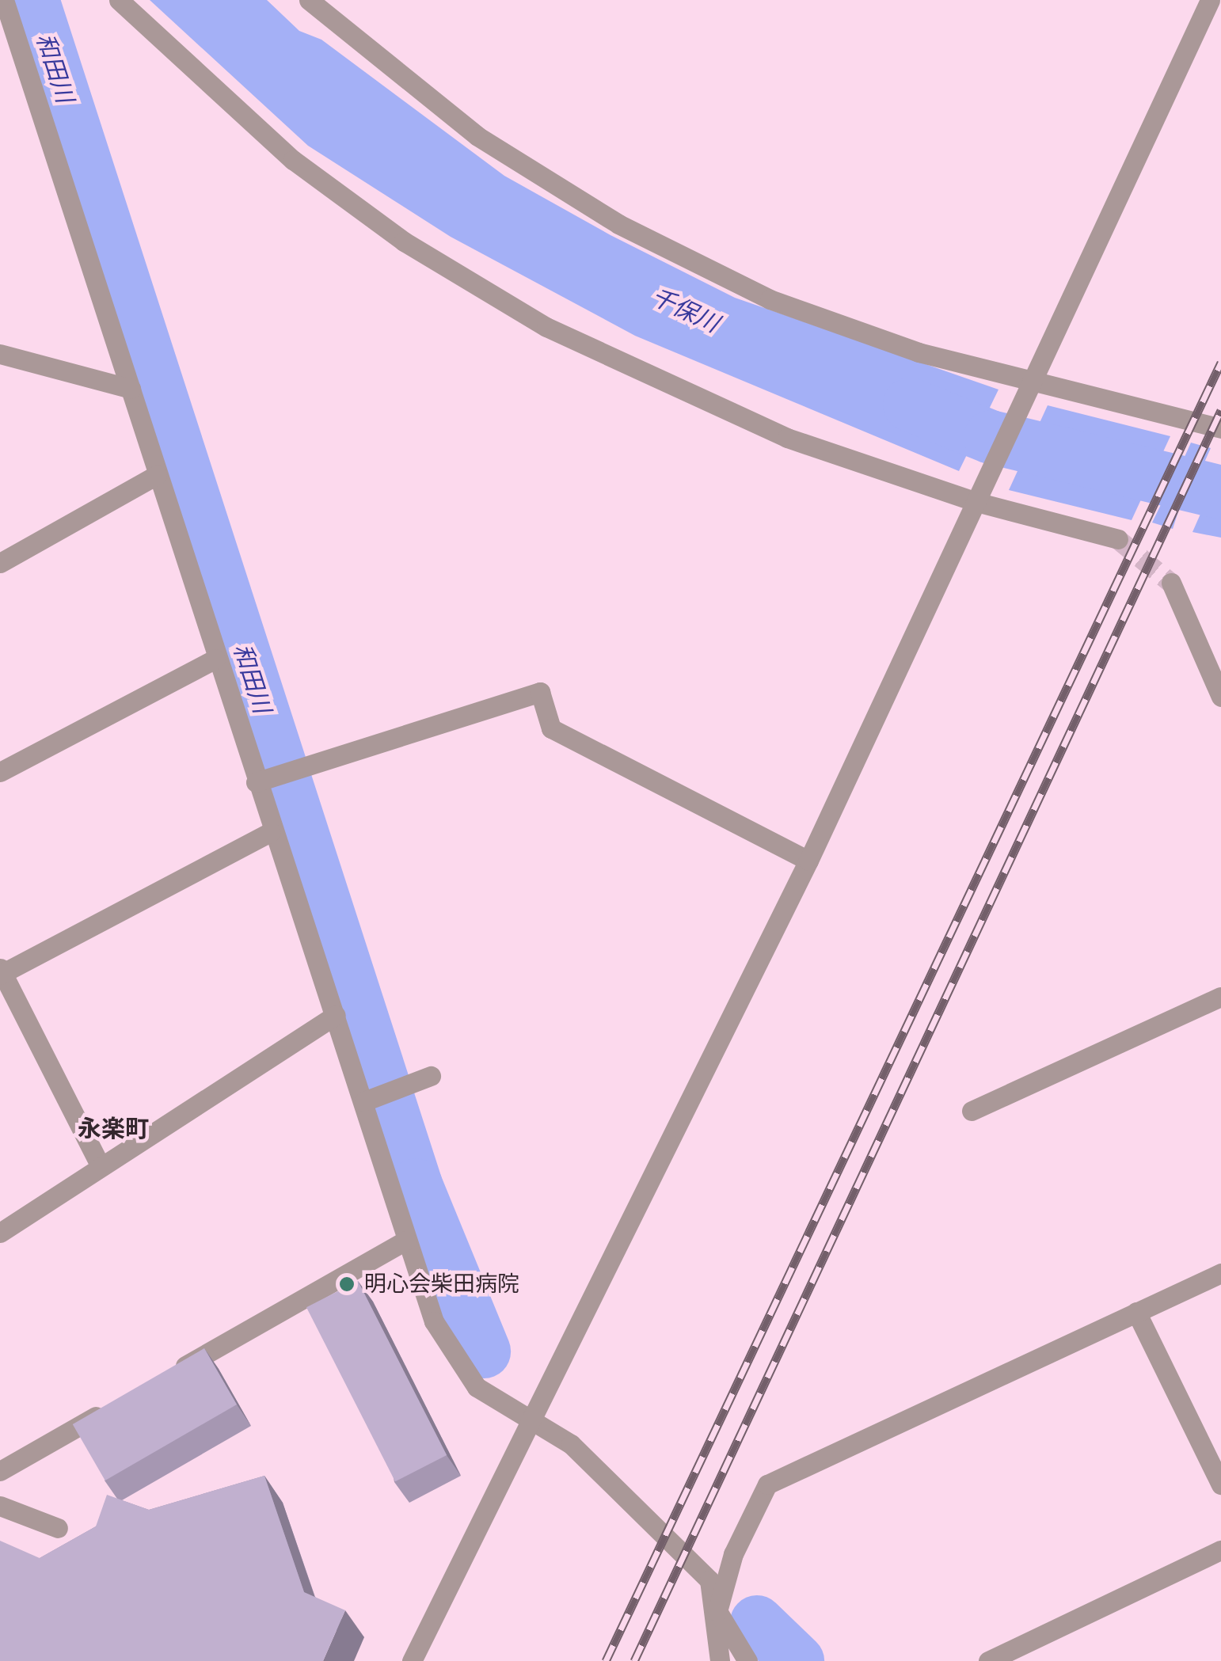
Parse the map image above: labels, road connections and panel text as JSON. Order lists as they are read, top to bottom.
{
  "districts": ["永楽町"],
  "water": ["和田川", "千保川"],
  "places": ["明心会柴田病院"]
}
